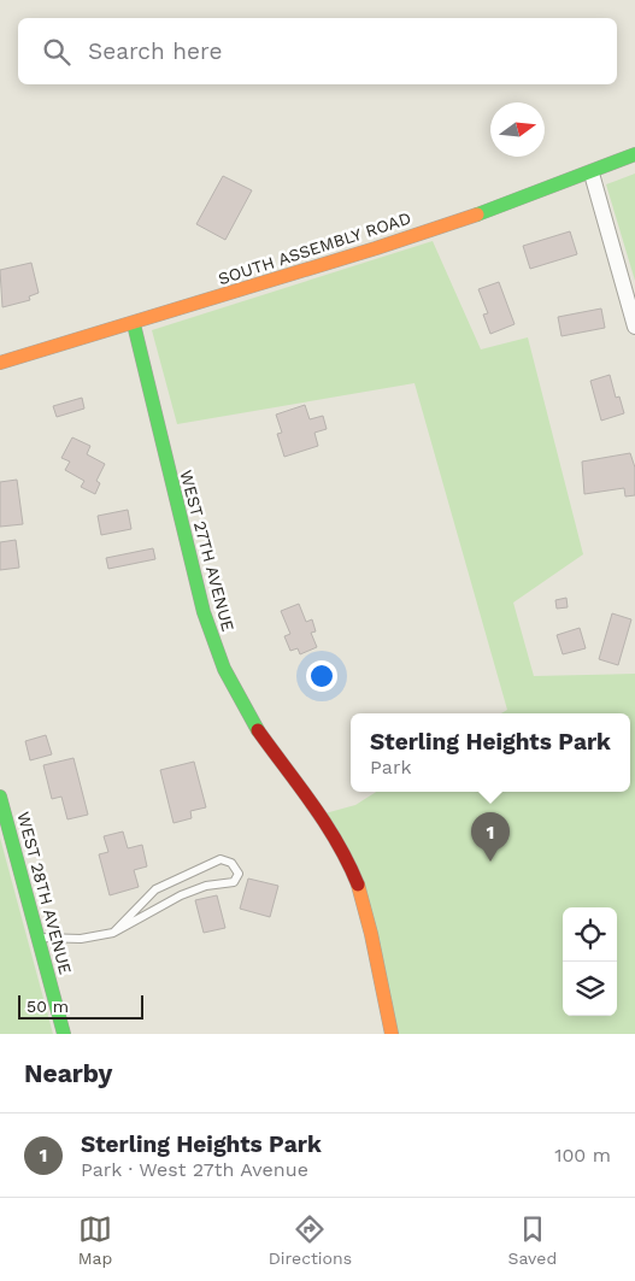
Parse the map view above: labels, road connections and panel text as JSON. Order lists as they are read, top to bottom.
{
  "streets": {
    "street": ["SOUTH ASSEMBLY ROAD", "WEST 27TH AVENUE", "WEST 28TH AVENUE"]
  },
  "crossings": [
    ["SOUTH ASSEMBLY ROAD", "WEST 27TH AVENUE"]
  ],
  "scale_bar": "50 m",
  "north": "right",
  "page": {
    "search": "Search here",
    "popup": ["Sterling Heights Park", "Park"],
    "pins": "1",
    "scale": "50 m",
    "heading": "Nearby",
    "list": [
      {
        "mark": "1",
        "name": "Sterling Heights Park",
        "note": "Park · West 27th Avenue",
        "value": "100 m"
      }
    ],
    "nav": ["Map", "Directions", "Saved"]
  }
}
